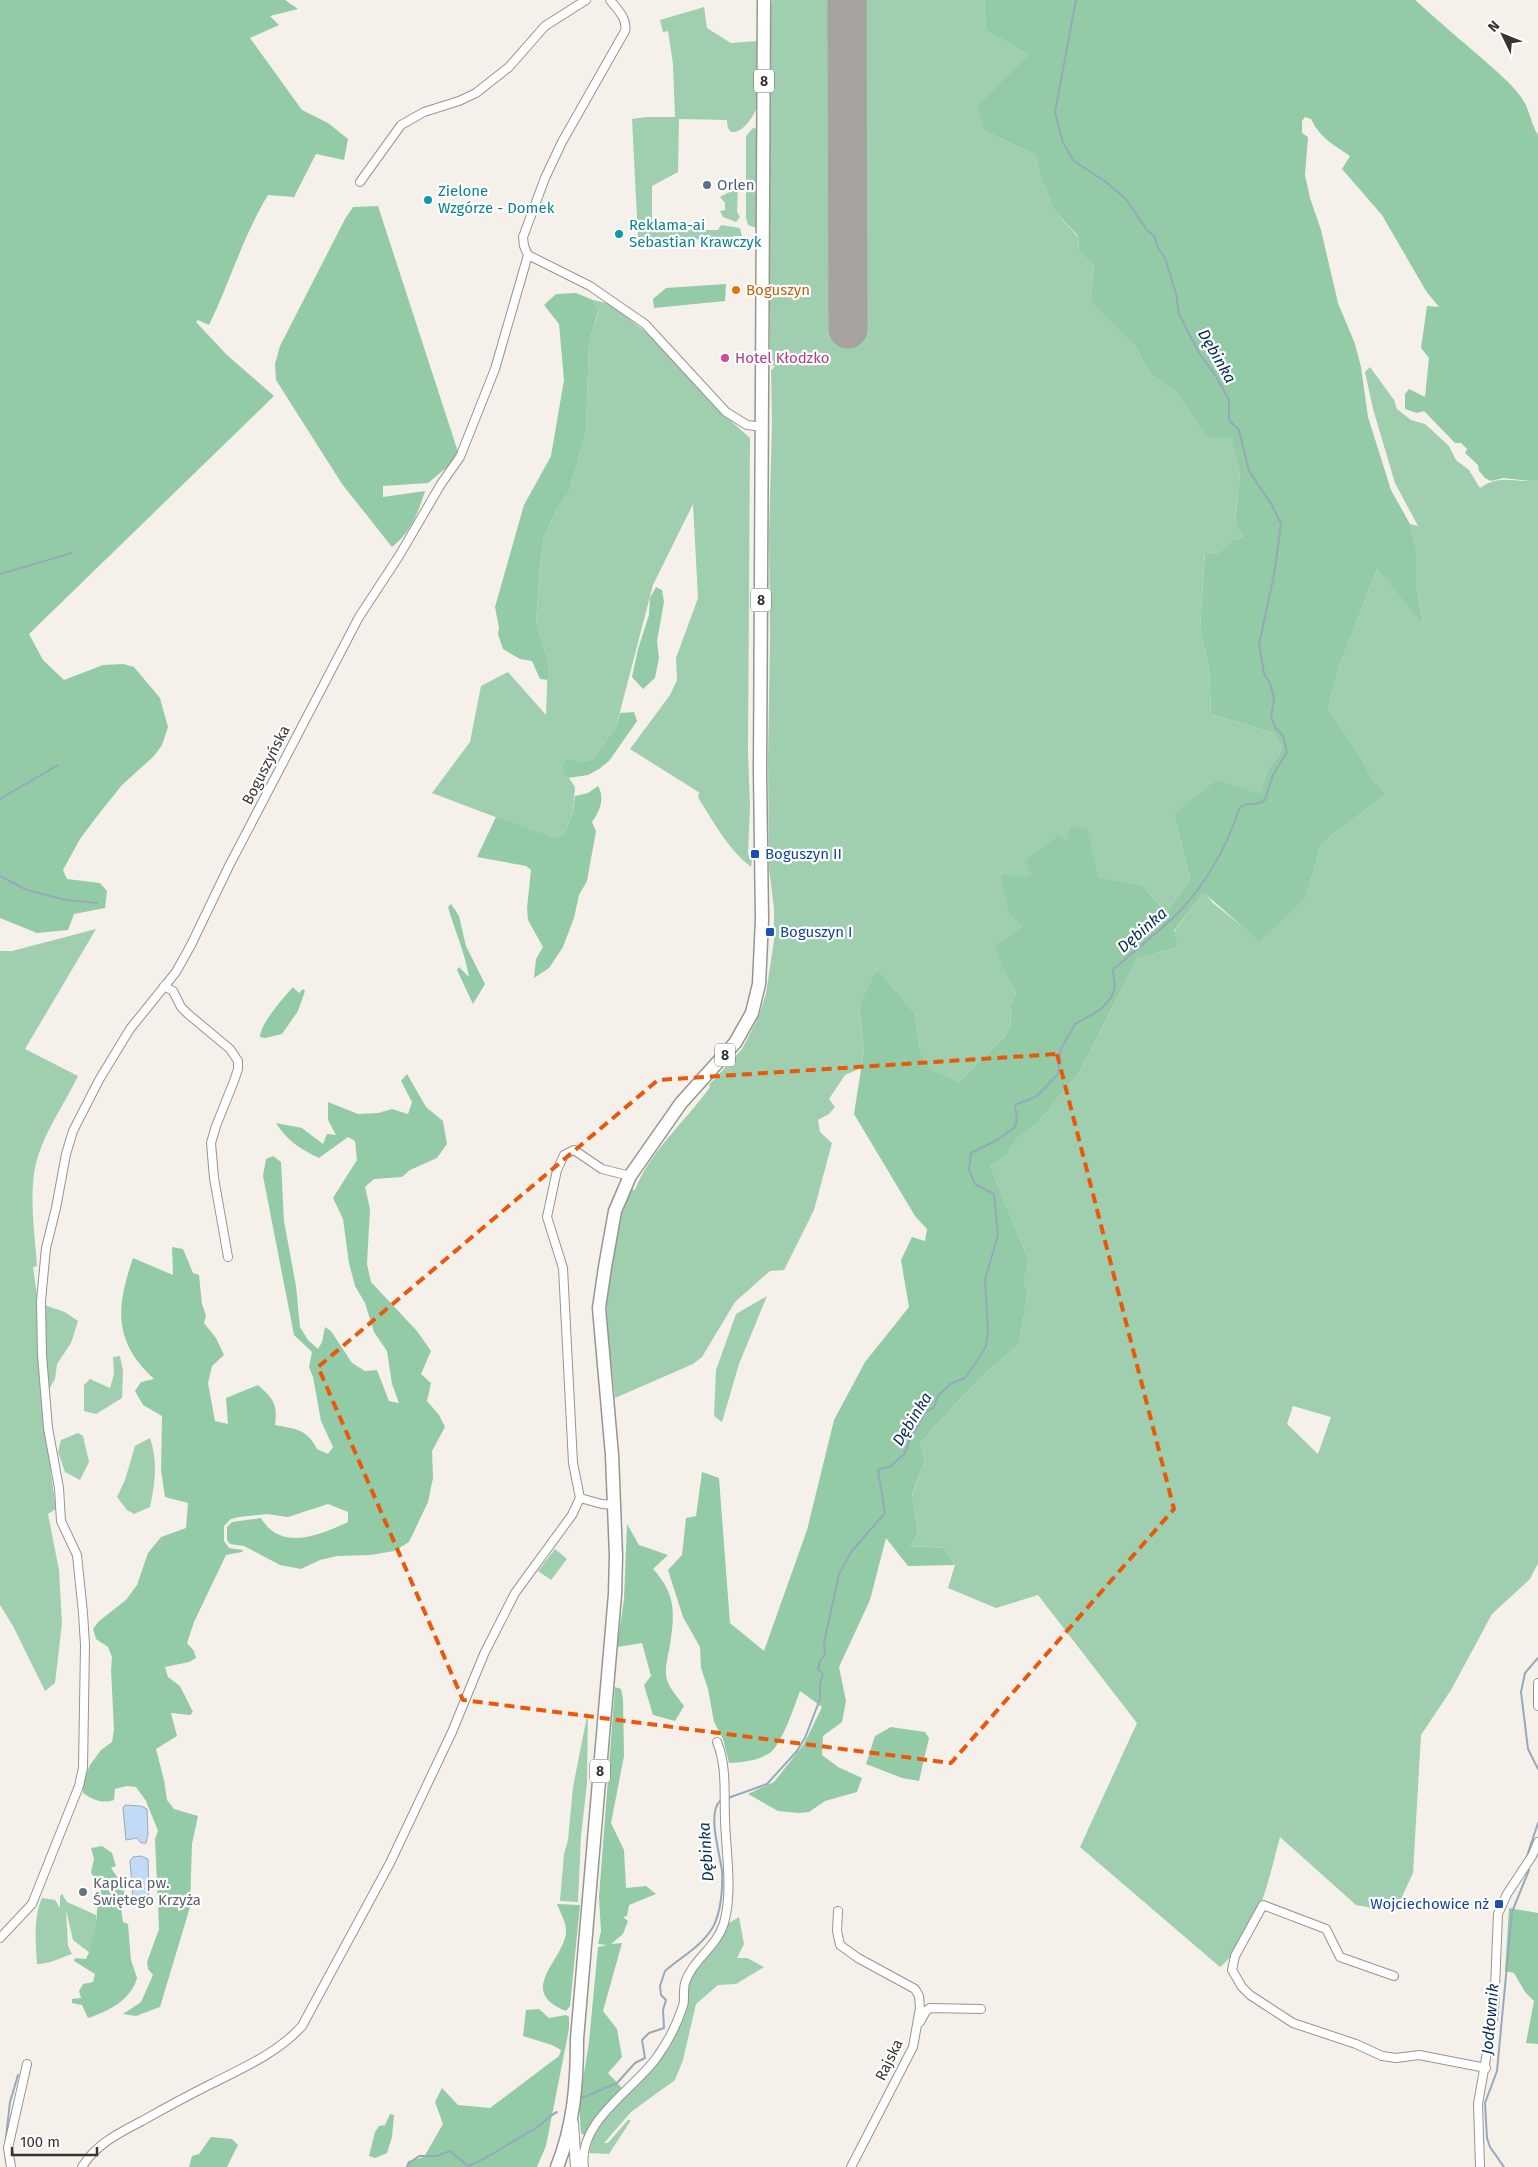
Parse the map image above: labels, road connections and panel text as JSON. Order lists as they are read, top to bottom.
{
  "streets": {
    "highway": ["8"],
    "street": ["Boguszyńska", "Rajska"]
  },
  "water": ["Dębinka", "Jodłownik"],
  "places": {
    "other": [
      "Orlen",
      "Zielone Wzgórze - Domek",
      "Reklama-ai Sebastian Krawczyk",
      "Boguszyn",
      "Hotel Kłodzko",
      "Kaplica pw. Świętego Krzyża"
    ],
    "transit": ["Boguszyn II", "Boguszyn I", "Wojciechowice nż"]
  },
  "scale_bar": "100 m",
  "north": "top left"
}
